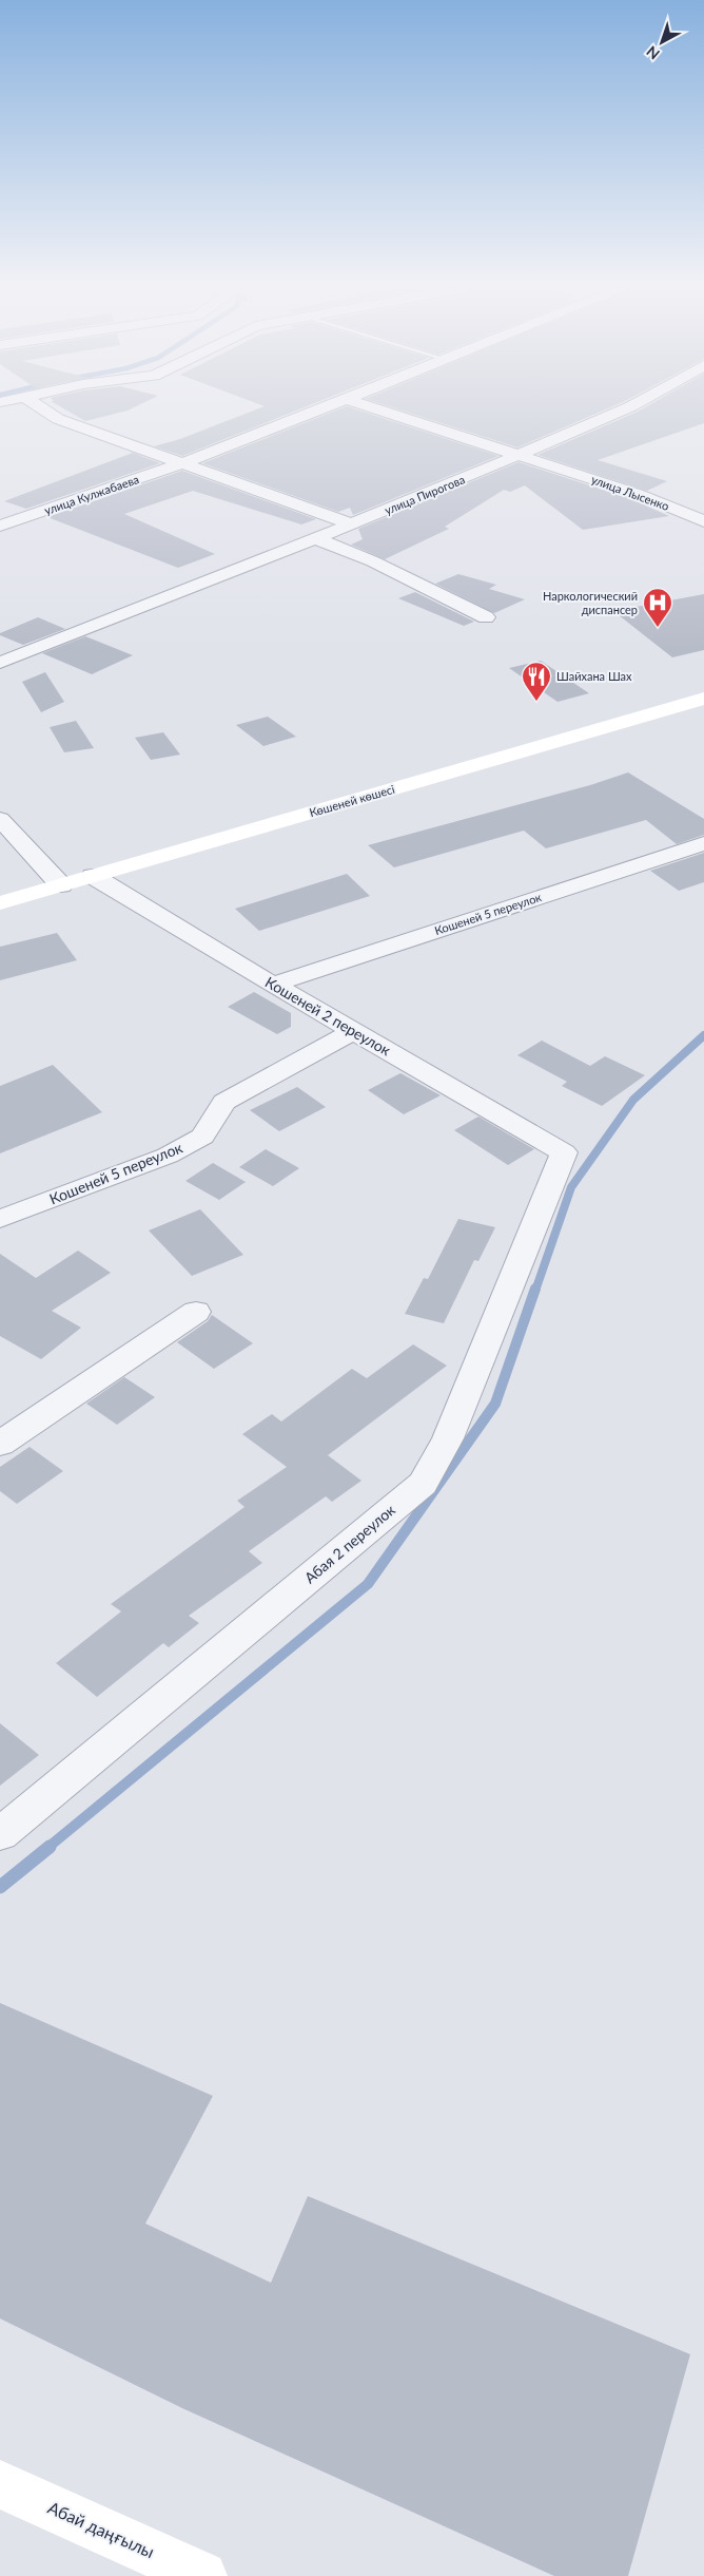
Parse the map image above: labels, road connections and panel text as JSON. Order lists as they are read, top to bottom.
{
  "streets": {
    "main road": ["Көшеней көшесі", "Абай даңғылы"],
    "street": [
      "улица Лысенко",
      "улица Кулжабаева",
      "улица Пирогова",
      "Кошеней 5 переулок",
      "Кошеней 2 переулок",
      "Абая 2 переулок"
    ]
  },
  "crossings": [
    ["улица Лысенко", "улица Пирогова"],
    ["Көшеней көшесі", "Кошеней 2 переулок"],
    ["Кошеней 5 переулок", "Кошеней 2 переулок"],
    ["Кошеней 2 переулок", "Абая 2 переулок"]
  ],
  "places": {
    "hospital": ["Наркологический диспансер"],
    "restaurant": ["Шайхана Шах"]
  },
  "north": "bottom left"
}
